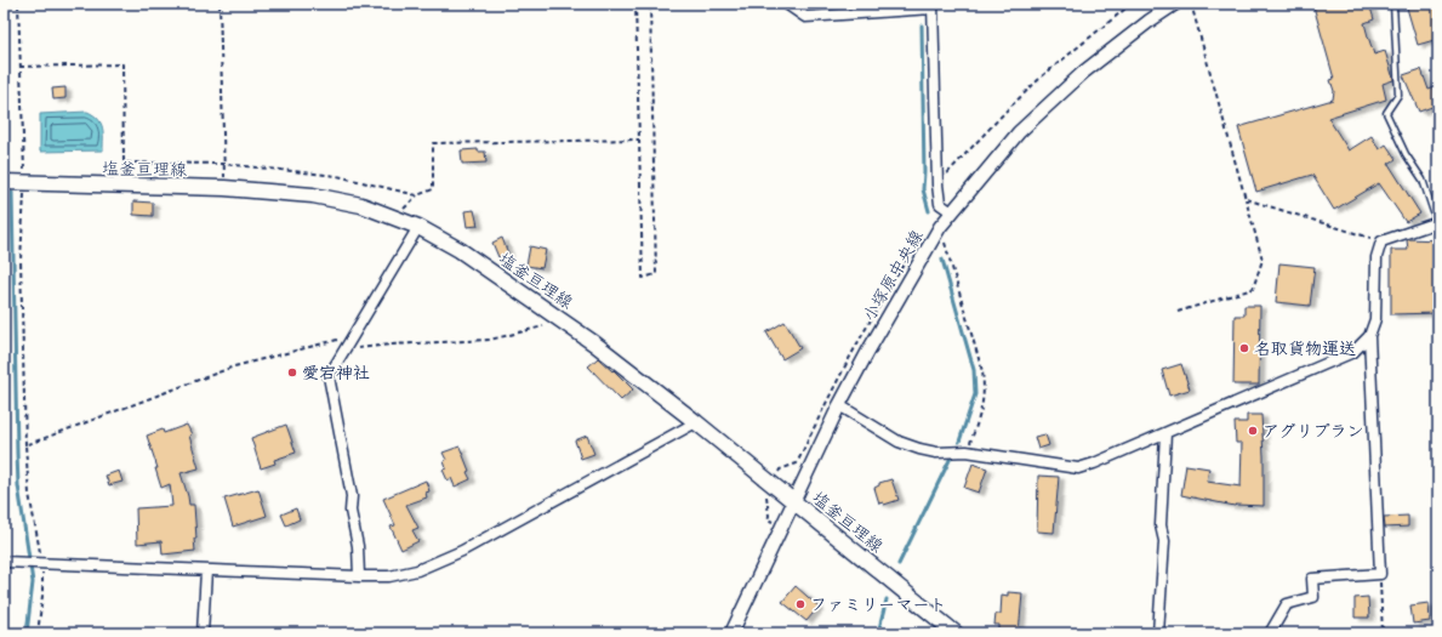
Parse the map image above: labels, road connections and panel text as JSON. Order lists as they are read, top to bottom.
{
  "streets": {
    "main road": ["塩釜亘理線"],
    "street": ["小塚原中央線"]
  },
  "crossings": [
    ["塩釜亘理線", "小塚原中央線"]
  ],
  "places": [
    "名取貨物運送",
    "愛宕神社",
    "アグリプラン",
    "ファミリーマート"
  ]
}
